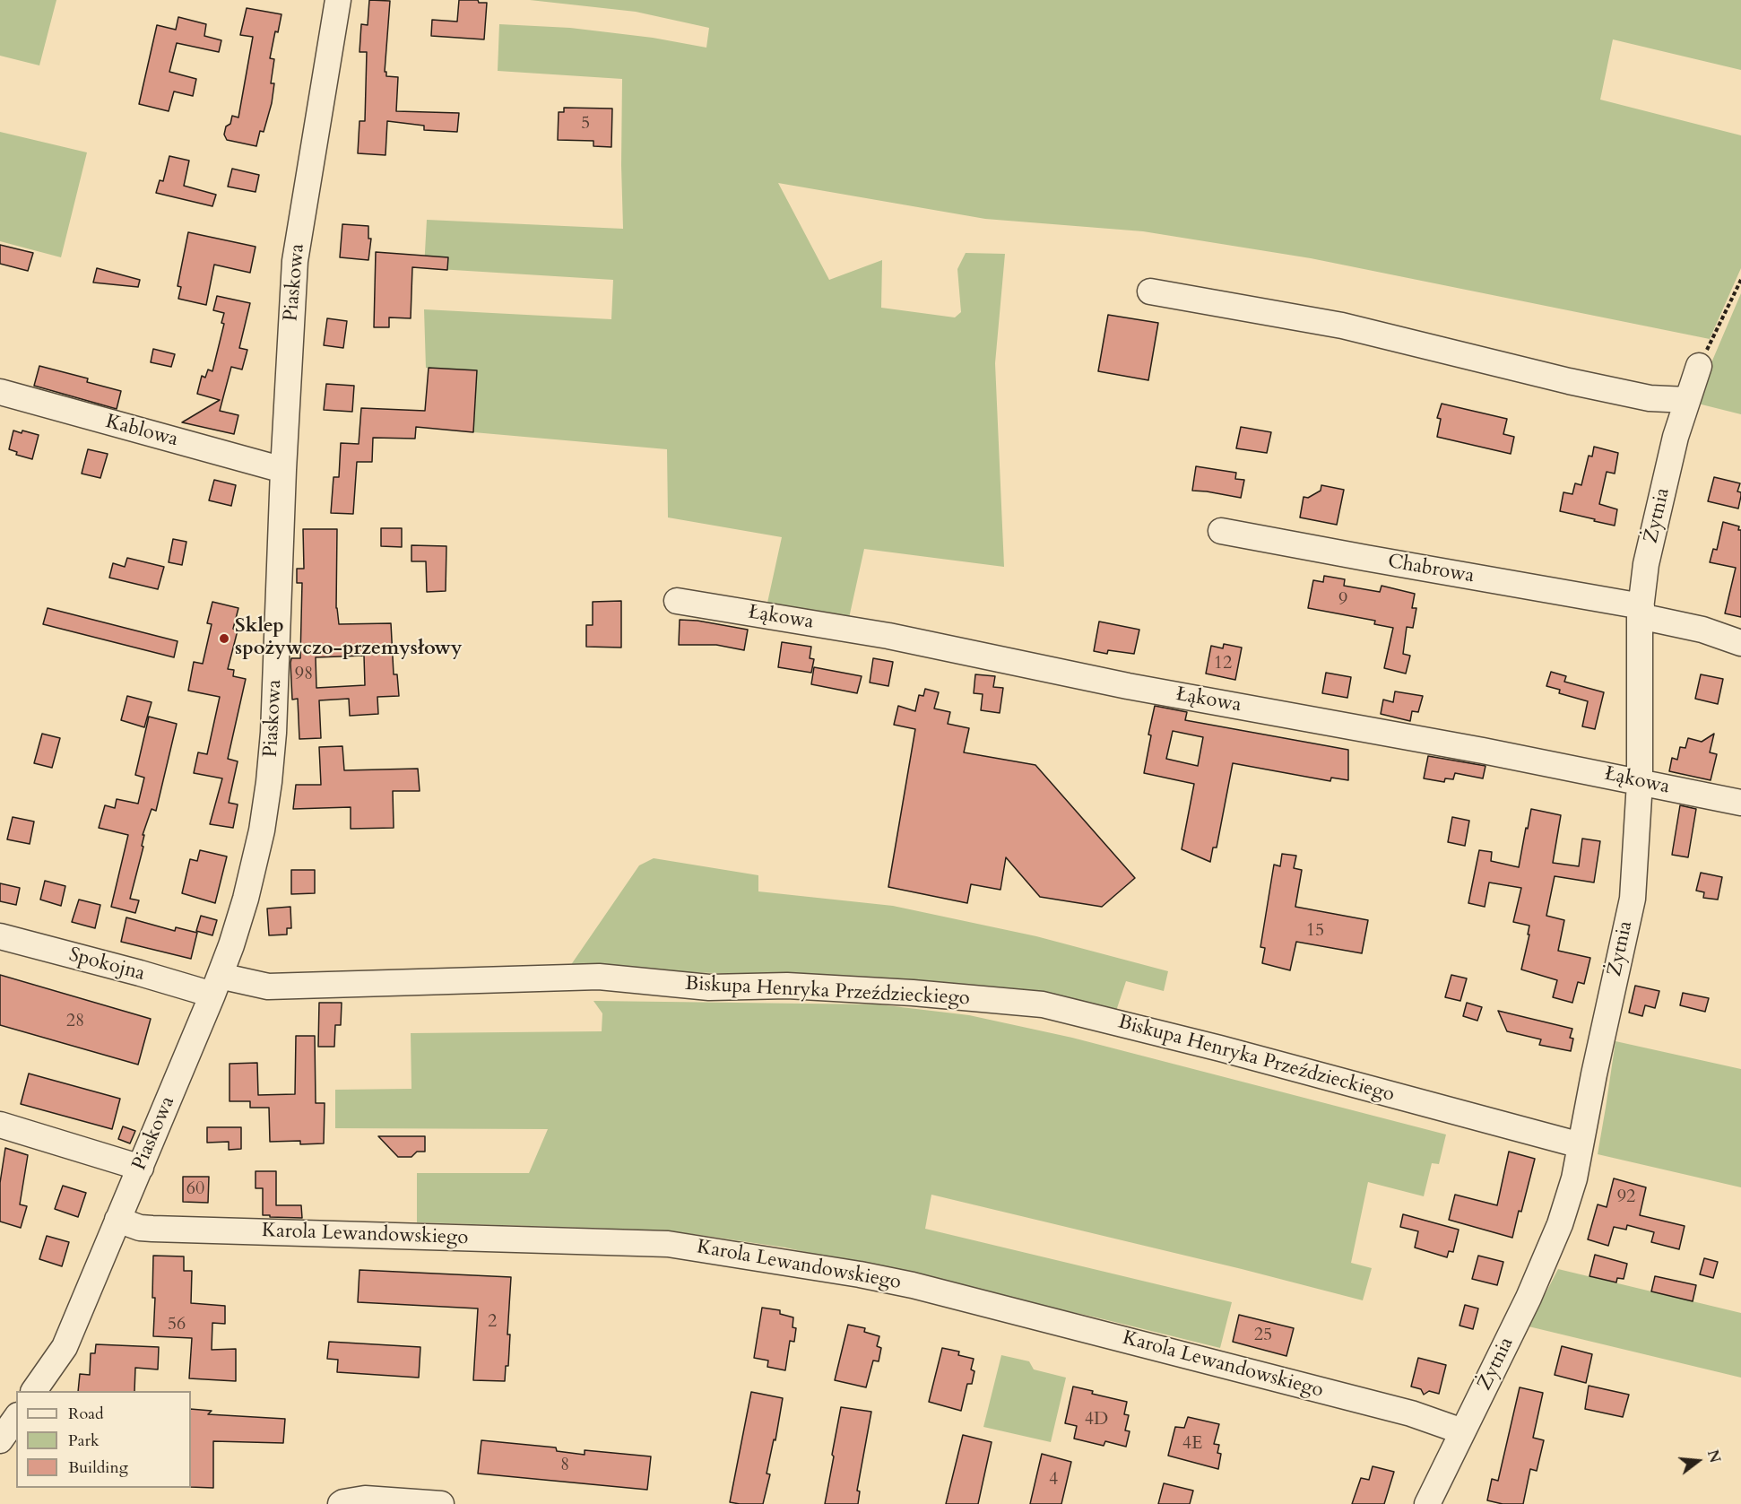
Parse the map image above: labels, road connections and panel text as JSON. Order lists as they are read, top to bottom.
{
  "streets": {
    "street": [
      "Piaskowa",
      "Kablowa",
      "Żytnia",
      "Chabrowa",
      "Łąkowa",
      "Spokojna",
      "Biskupa Henryka Przeździeckiego",
      "Karola Lewandowskiego"
    ]
  },
  "crossings": [
    ["Piaskowa", "Kablowa"],
    ["Piaskowa", "Spokojna"],
    ["Piaskowa", "Biskupa Henryka Przeździeckiego"],
    ["Piaskowa", "Karola Lewandowskiego"],
    ["Żytnia", "Chabrowa"],
    ["Żytnia", "Łąkowa"],
    ["Żytnia", "Biskupa Henryka Przeździeckiego"],
    ["Żytnia", "Karola Lewandowskiego"],
    ["Spokojna", "Biskupa Henryka Przeździeckiego"]
  ],
  "places": ["Sklep spożywczo-przemysłowy"],
  "house_numbers": [
    "5",
    "9",
    "12",
    "98",
    "15",
    "28",
    "60",
    "92",
    "2",
    "56",
    "25",
    "4D",
    "4E",
    "8",
    "4"
  ],
  "legend": ["Road", "Park", "Building"],
  "north": "right"
}
